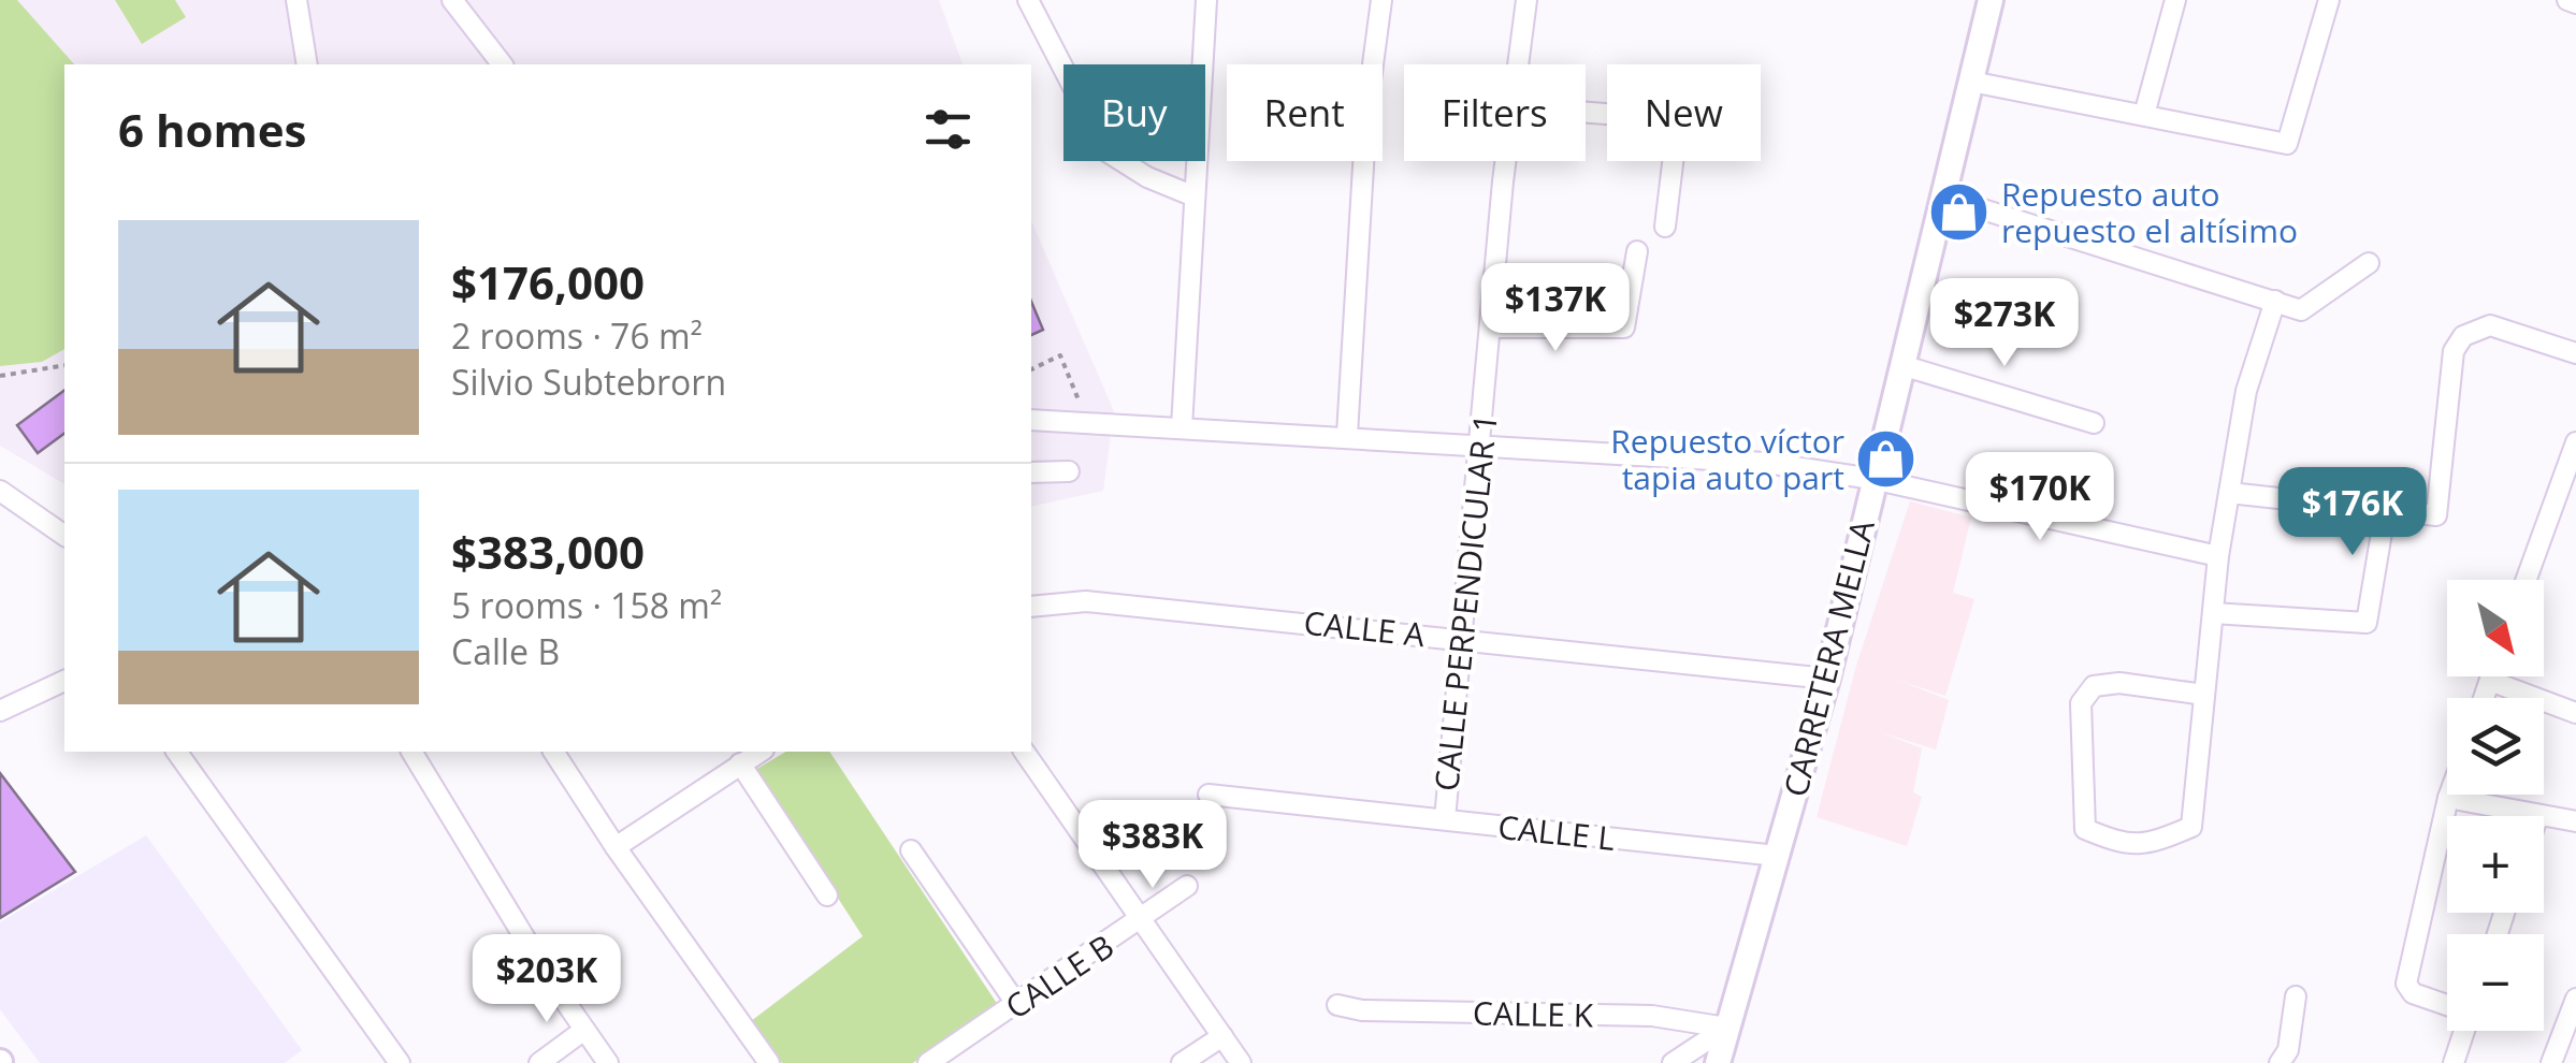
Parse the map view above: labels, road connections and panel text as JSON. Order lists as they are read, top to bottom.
{
  "streets": {
    "main road": ["CARRETERA MELLA"],
    "street": [
      "CALLE PERPENDICULAR 1",
      "CALLE A",
      "CALLE L",
      "CALLE B",
      "CALLE K"
    ]
  },
  "crossings": [
    ["CALLE PERPENDICULAR 1", "CALLE A"],
    ["CALLE PERPENDICULAR 1", "CALLE L"],
    ["CALLE A", "CARRETERA MELLA"],
    ["CARRETERA MELLA", "CALLE L"],
    ["CARRETERA MELLA", "CALLE K"]
  ],
  "places": {
    "shop": ["Repuesto auto repuesto el altísimo", "Repuesto víctor tapia auto part"]
  },
  "north": "bottom right",
  "page": {
    "chip": [
      "Buy",
      "Rent",
      "Filters",
      "New"
    ],
    "heading": "6 homes",
    "list": [
      {
        "name": "$176,000",
        "note": "2 rooms · 76 m² · Silvio Subtebrorn"
      },
      {
        "name": "$383,000",
        "note": "5 rooms · 158 m² · Calle B"
      }
    ],
    "price": [
      "$137K",
      "$273K",
      "$170K",
      "$176K",
      "$383K",
      "$203K"
    ],
    "map_buttons": ["+", "−"]
  }
}
